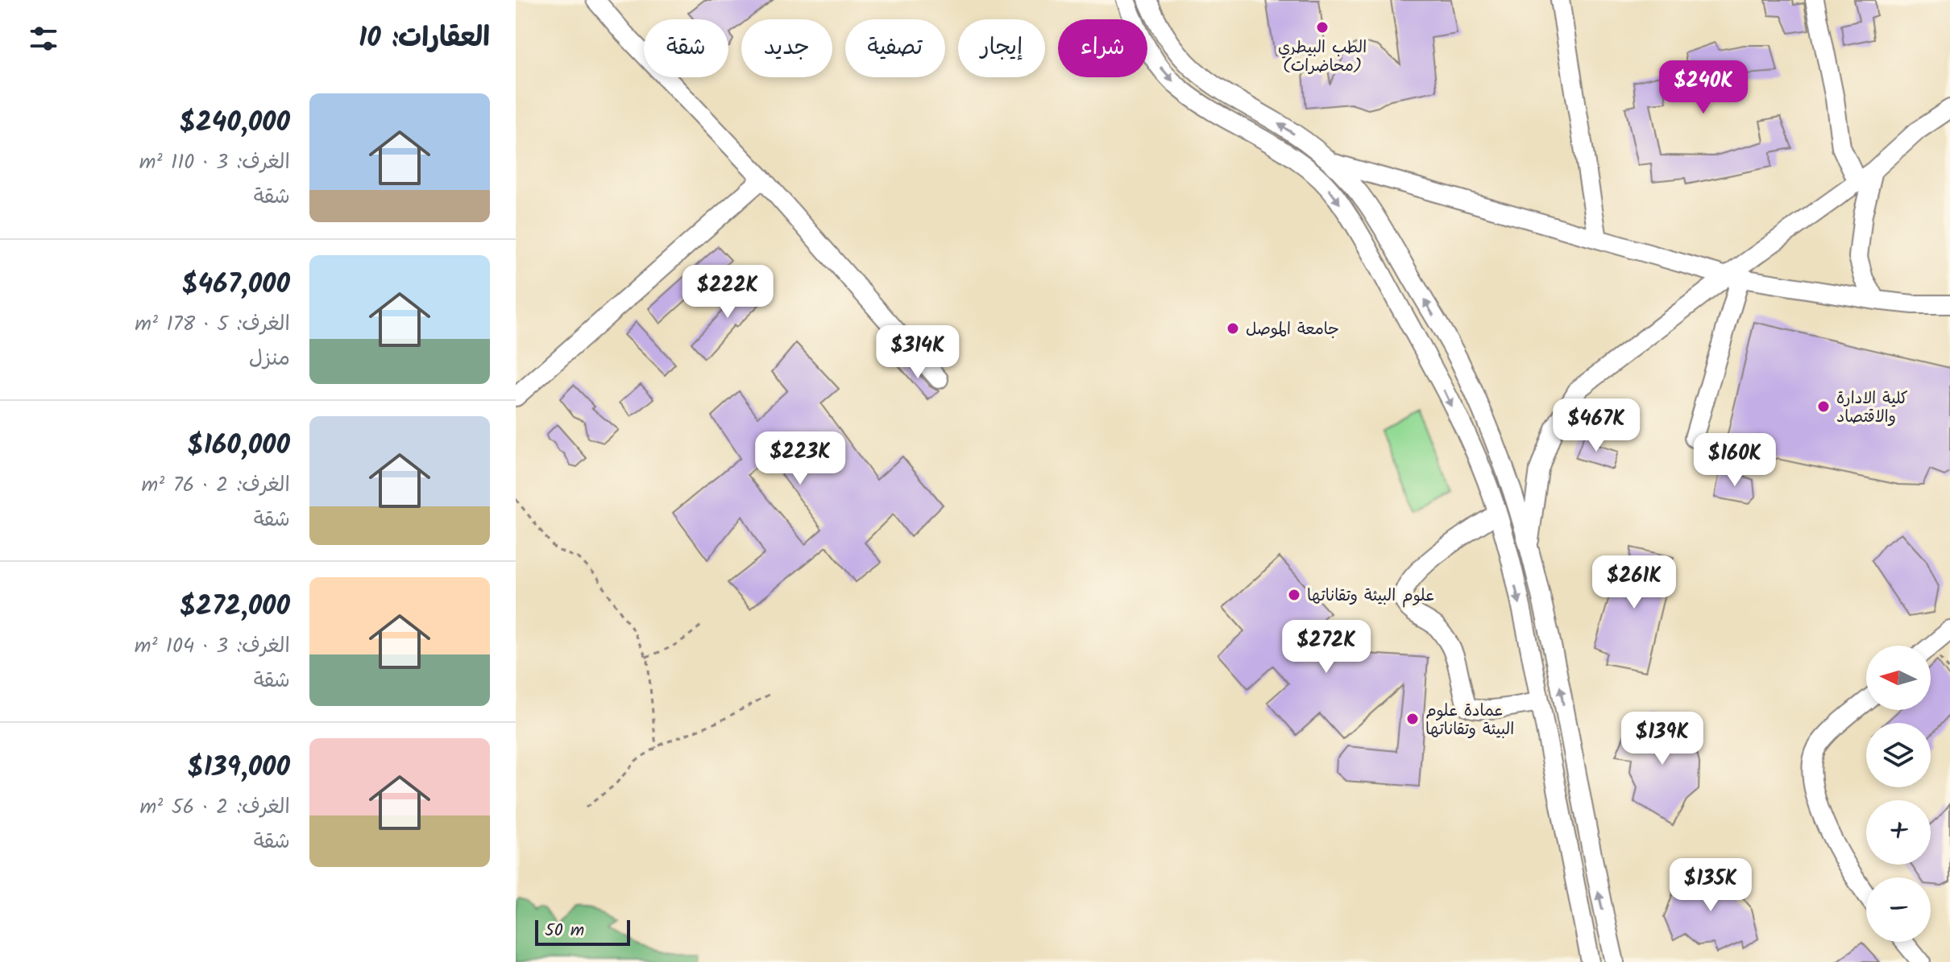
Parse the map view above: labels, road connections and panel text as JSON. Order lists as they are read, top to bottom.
{
  "places": [
    "الطب البيطري (محاضرات)",
    "جامعة الموصل",
    "كلية الادارة والاقتصاد",
    "علوم البيئة وتقاناتها",
    "عمادة علوم البيئة وتقاناتها"
  ],
  "scale_bar": "50 m",
  "north": "left",
  "page": {
    "heading": "العقارات: 10",
    "chip": [
      "شراء",
      "إيجار",
      "تصفية",
      "جديد",
      "شقة"
    ],
    "price": [
      "$240K",
      "$222K",
      "$314K",
      "$467K",
      "$223K",
      "$160K",
      "$261K",
      "$272K",
      "$139K",
      "$135K"
    ],
    "list": [
      {
        "name": "$240,000",
        "note": "الغرف: 3 · 110 m² · شقة"
      },
      {
        "name": "$467,000",
        "note": "الغرف: 5 · 178 m² · منزل"
      },
      {
        "name": "$160,000",
        "note": "الغرف: 2 · 76 m² · شقة"
      },
      {
        "name": "$272,000",
        "note": "الغرف: 3 · 104 m² · شقة"
      },
      {
        "name": "$139,000",
        "note": "الغرف: 2 · 56 m² · شقة"
      }
    ],
    "map_buttons": ["+", "−"],
    "scale": "50 m"
  }
}
